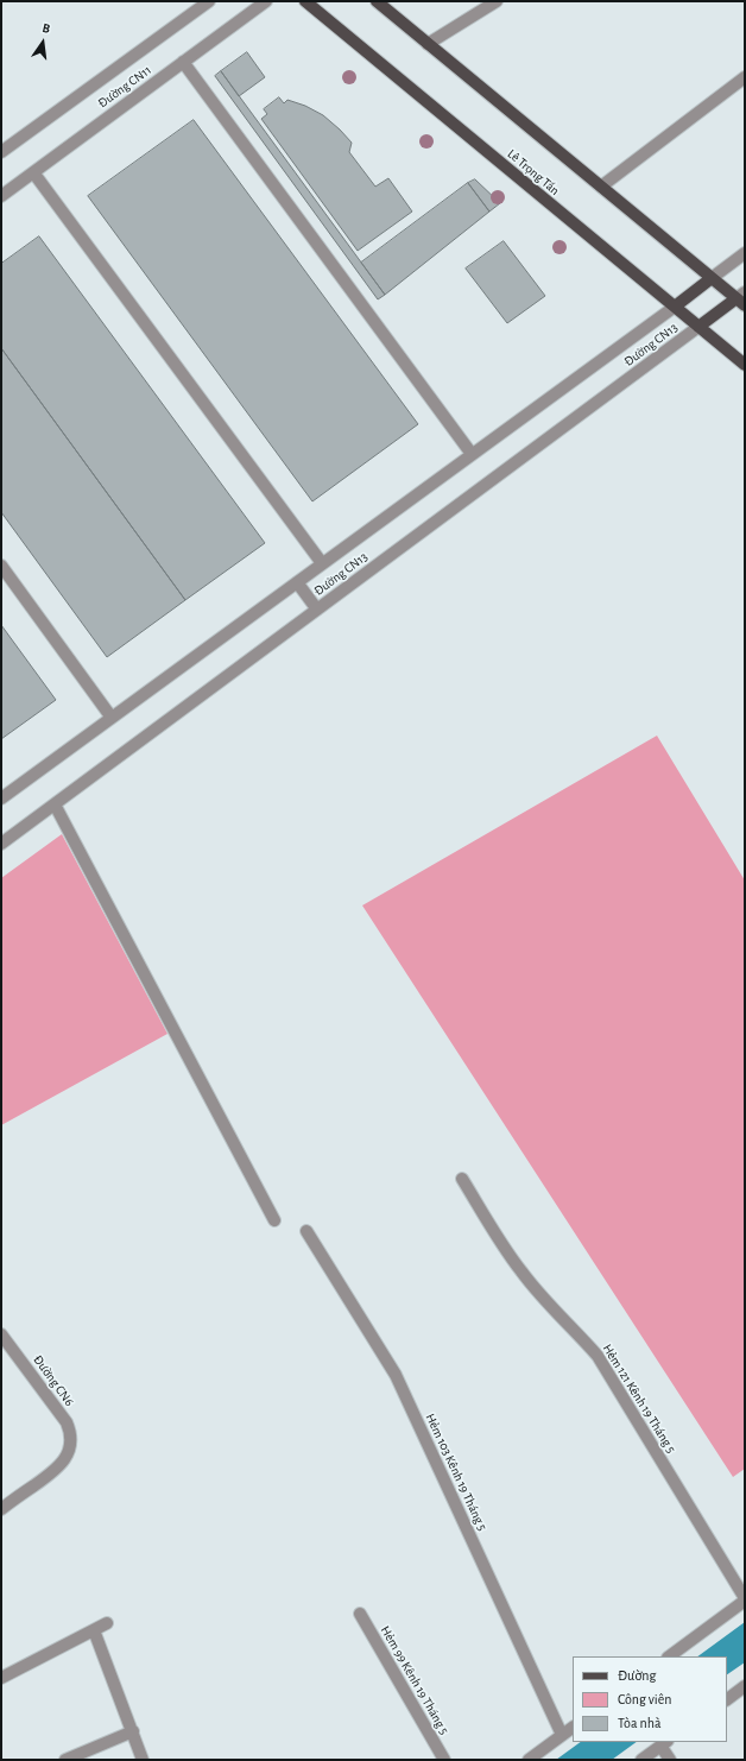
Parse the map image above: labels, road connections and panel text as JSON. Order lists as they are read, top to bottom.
{
  "streets": {
    "main road": ["Lê Trọng Tấn"],
    "street": [
      "Đường CN11",
      "Đường CN13",
      "Đường CN6",
      "Hẻm 121 Kênh 19 Tháng 5",
      "Hẻm 103 Kênh 19 Tháng 5",
      "Hẻm 99 Kênh 19 Tháng 5"
    ]
  },
  "crossings": [
    ["Lê Trọng Tấn", "Đường CN13"]
  ],
  "legend": ["Đường", "Công viên", "Tòa nhà"],
  "north": "top"
}
